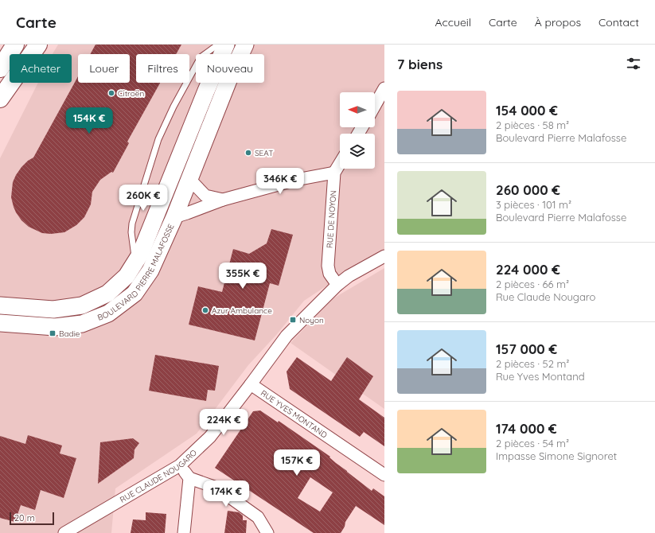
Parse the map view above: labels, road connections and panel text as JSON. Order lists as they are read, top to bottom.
{
  "streets": {
    "street": [
      "RUE DE NOYON",
      "BOULEVARD PIERRE MALAFOSSE",
      "RUE YVES MONTAND",
      "RUE CLAUDE NOUGARO"
    ]
  },
  "crossings": [
    ["RUE DE NOYON", "RUE CLAUDE NOUGARO"],
    ["RUE YVES MONTAND", "RUE CLAUDE NOUGARO"]
  ],
  "places": {
    "other": ["Citroën", "SEAT", "Azur Ambulance"],
    "transit": ["Noyon", "Badie"]
  },
  "scale_bar": "20 m",
  "north": "left",
  "page": {
    "header": "Carte",
    "nav": [
      "Accueil",
      "Carte",
      "À propos",
      "Contact"
    ],
    "heading": "7 biens",
    "chip": [
      "Acheter",
      "Louer",
      "Filtres",
      "Nouveau"
    ],
    "list": [
      {
        "name": "154 000 €",
        "note": "2 pièces · 58 m² · Boulevard Pierre Malafosse"
      },
      {
        "name": "260 000 €",
        "note": "3 pièces · 101 m² · Boulevard Pierre Malafosse"
      },
      {
        "name": "224 000 €",
        "note": "2 pièces · 66 m² · Rue Claude Nougaro"
      },
      {
        "name": "157 000 €",
        "note": "2 pièces · 52 m² · Rue Yves Montand"
      },
      {
        "name": "174 000 €",
        "note": "2 pièces · 54 m² · Impasse Simone Signoret"
      }
    ],
    "price": [
      "154K €",
      "346K €",
      "260K €",
      "355K €",
      "224K €",
      "157K €",
      "174K €"
    ],
    "scale": "20 m"
  }
}
